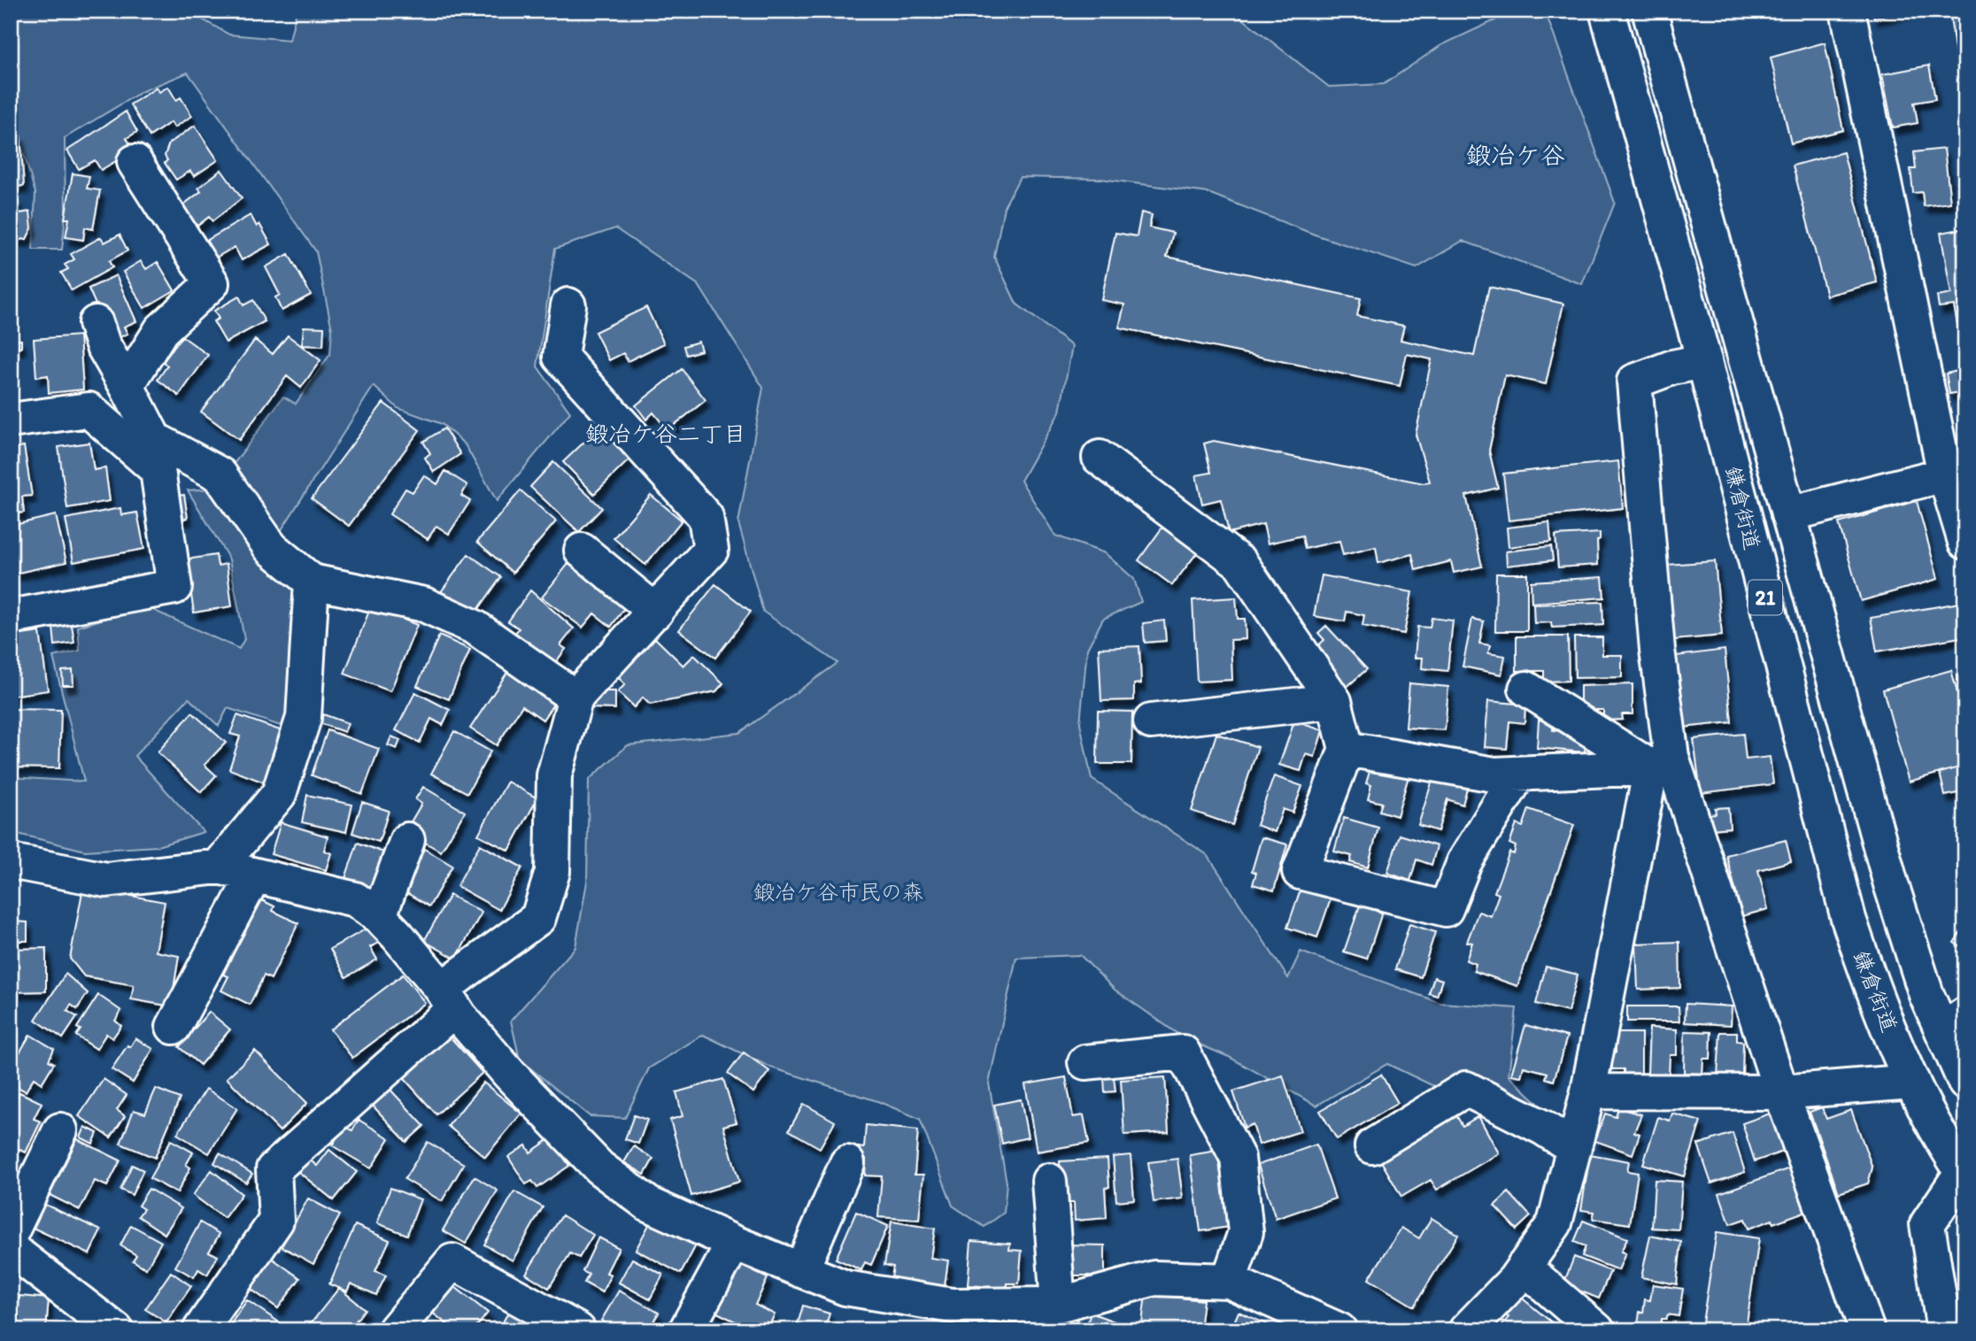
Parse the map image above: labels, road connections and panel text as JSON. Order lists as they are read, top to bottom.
{
  "streets": {
    "street": ["鎌倉街道", "21"]
  },
  "districts": ["鍛冶ケ谷", "鍛冶ケ谷二丁目"],
  "parks": ["鍛冶ケ谷市民の森"]
}
